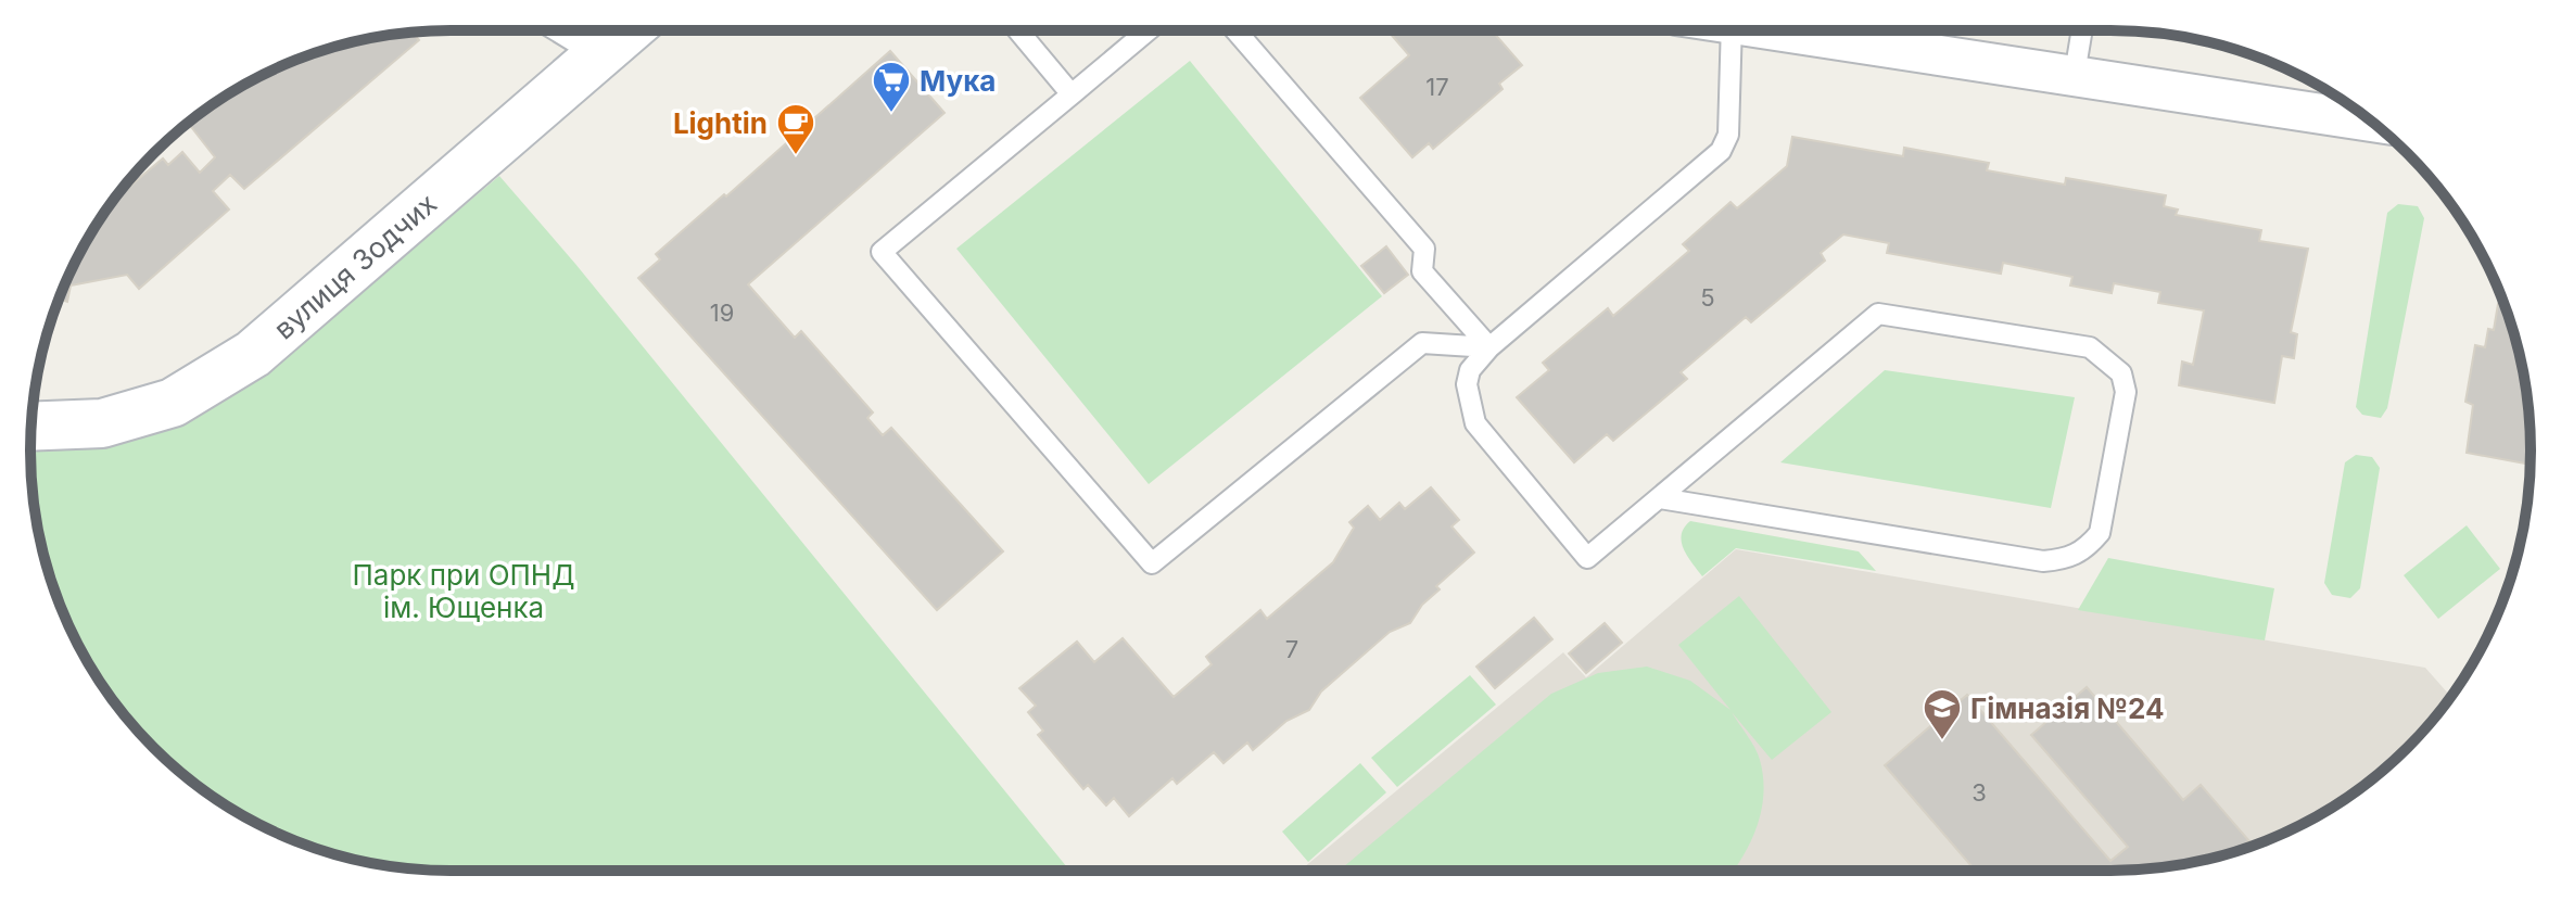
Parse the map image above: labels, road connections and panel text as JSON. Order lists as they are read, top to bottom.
{
  "streets": {
    "main road": ["вулиця Зодчих"]
  },
  "parks": ["Парк при ОПНД ім. Ющенка"],
  "places": {
    "supermarket": ["Мука"],
    "cafe": ["Lightin"],
    "school or university": ["Гімназія №24"]
  },
  "house_numbers": [
    "17",
    "5",
    "19",
    "7",
    "3"
  ]
}
